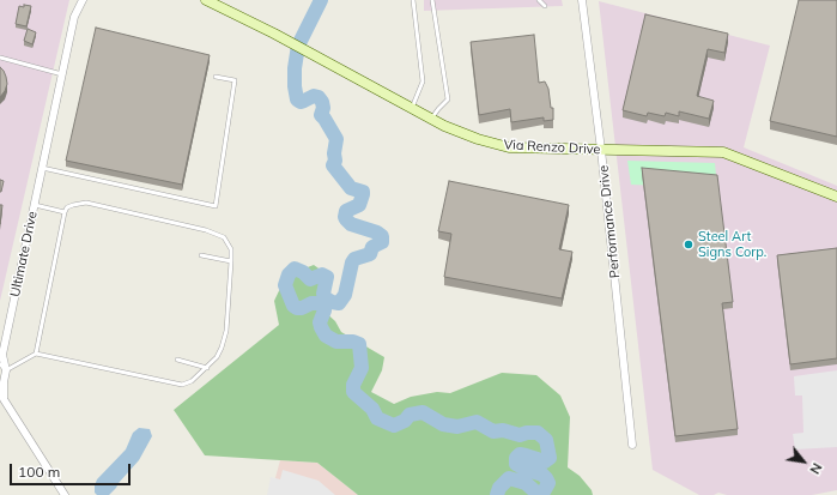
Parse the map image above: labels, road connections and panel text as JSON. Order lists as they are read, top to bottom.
{
  "streets": {
    "street": ["Via Renzo Drive", "Performance Drive", "Ultimate Drive"]
  },
  "crossings": [
    ["Via Renzo Drive", "Performance Drive"]
  ],
  "places": ["Steel Art Signs Corp."],
  "scale_bar": "100 m",
  "north": "bottom right"
}
